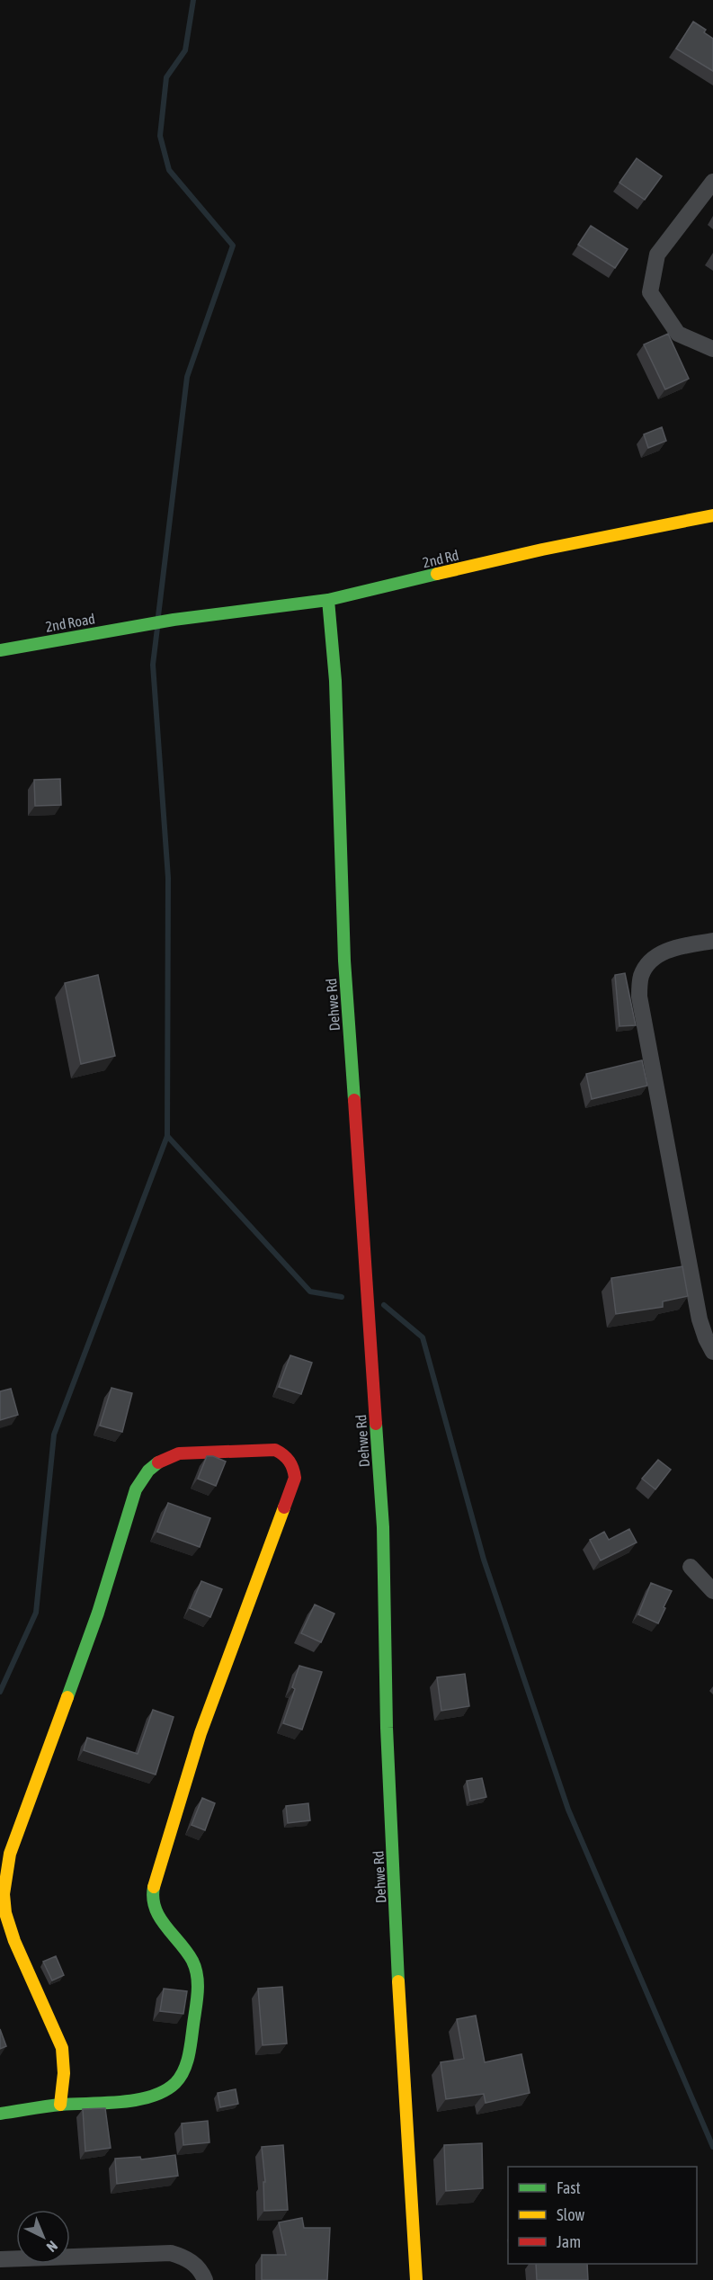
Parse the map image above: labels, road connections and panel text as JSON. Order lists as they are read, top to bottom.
{
  "streets": {
    "street": ["2nd Rd", "2nd Road", "Dehwe Rd"]
  },
  "crossings": [
    ["2nd Rd", "2nd Road"],
    ["2nd Rd", "Dehwe Rd"]
  ],
  "legend": ["Fast", "Slow", "Jam"],
  "north": "bottom right"
}
